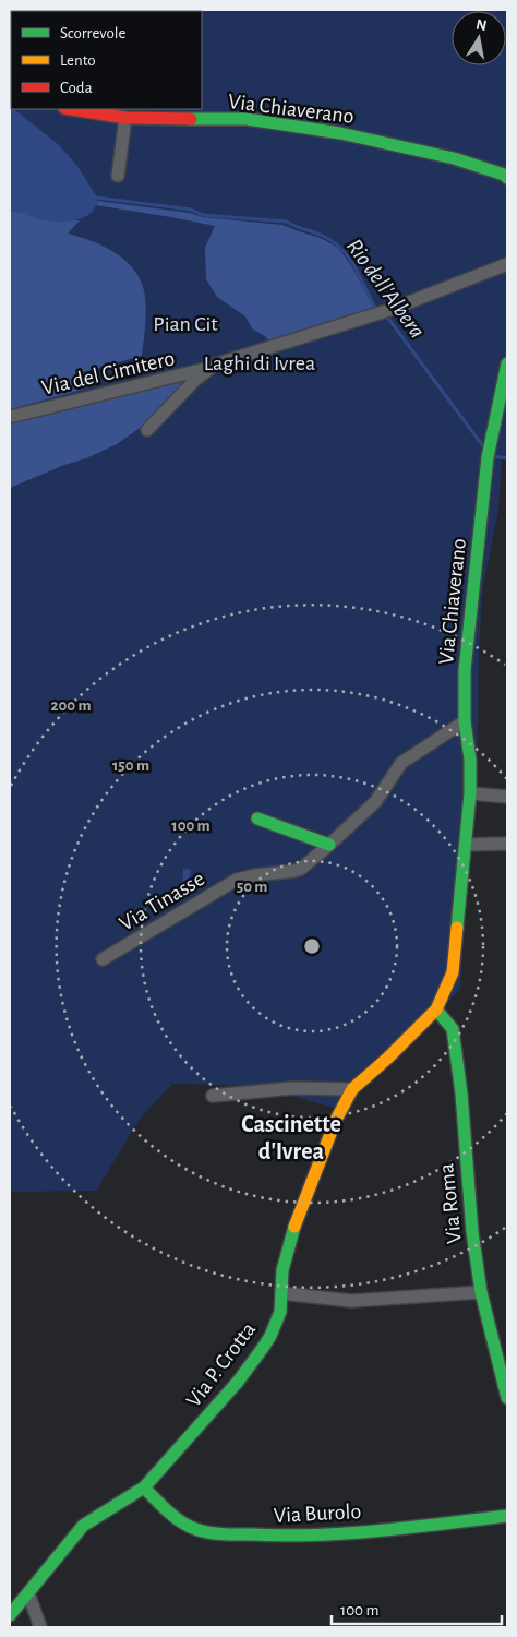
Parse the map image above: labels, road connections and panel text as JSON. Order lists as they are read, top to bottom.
{
  "streets": {
    "street": [
      "Via Chiaverano",
      "Via del Cimitero",
      "Via Tinasse",
      "Via Roma",
      "Via P. Crotta",
      "Via Burolo"
    ]
  },
  "crossings": [
    ["Via Chiaverano", "Via Tinasse"],
    ["Via Chiaverano", "Via Roma"],
    ["Via Chiaverano", "Via P. Crotta"],
    ["Via Roma", "Via P. Crotta"],
    ["Via P. Crotta", "Via Burolo"]
  ],
  "districts": ["Cascinette d'Ivrea"],
  "water": ["Rio dell'Albera"],
  "parks": ["Pian Cit", "Laghi di Ivrea"],
  "legend": ["Scorrevole", "Lento", "Coda"],
  "scale_bar": "100 m",
  "north": "top",
  "rings": [
    "200 m",
    "150 m",
    "100 m",
    "50 m"
  ]
}
